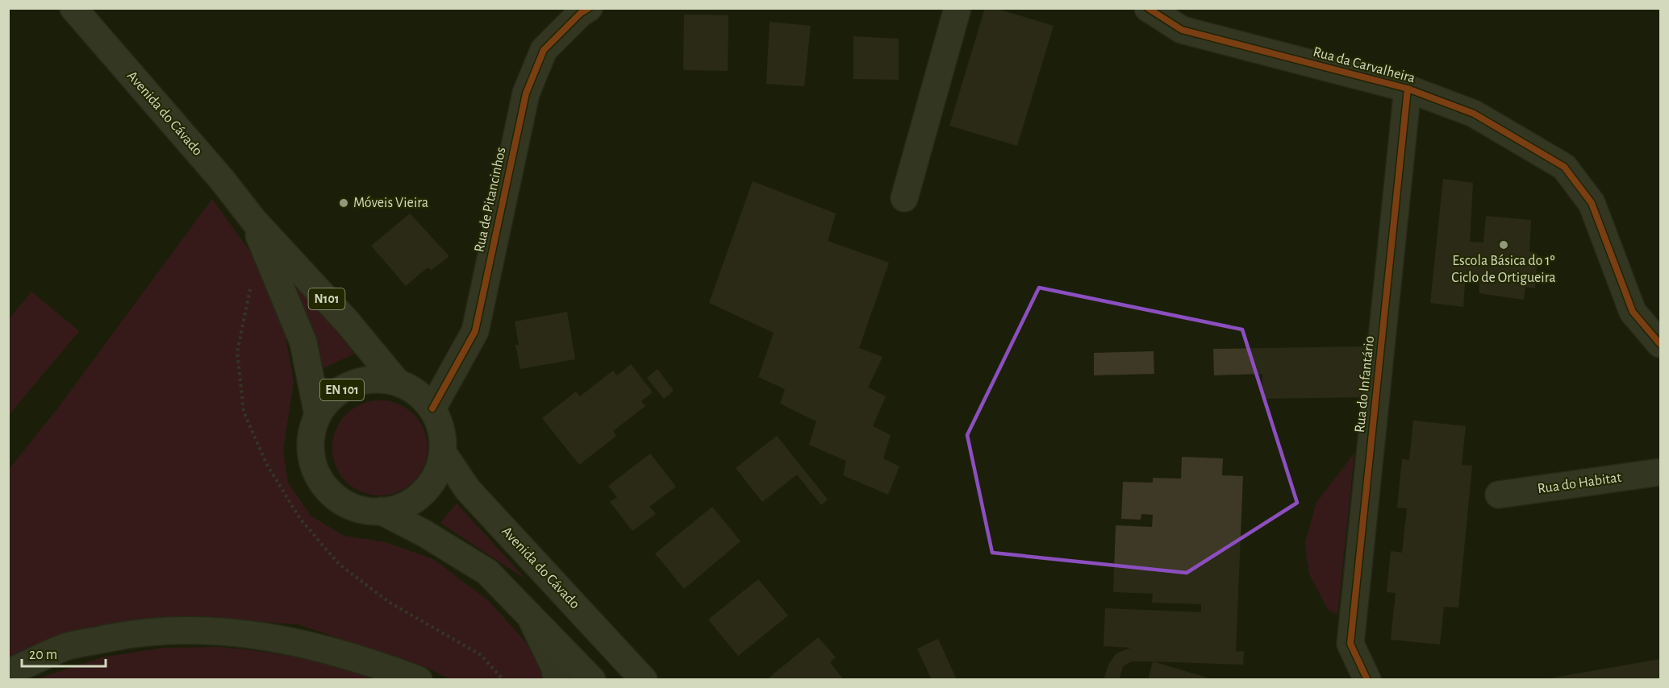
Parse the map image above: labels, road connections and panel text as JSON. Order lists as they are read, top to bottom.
{
  "streets": {
    "main road": ["Avenida do Cávado", "N101", "EN 101"],
    "street": [
      "Rua da Carvalheira",
      "Rua de Pitancinhos",
      "Rua do Infantário",
      "Rua do Habitat"
    ]
  },
  "crossings": [
    ["Rua da Carvalheira", "Rua do Infantário"],
    ["Avenida do Cávado", "Rua de Pitancinhos"]
  ],
  "places": ["Móveis Vieira", "Escola Básica do 1º Ciclo de Ortigueira"],
  "scale_bar": "20 m"
}
